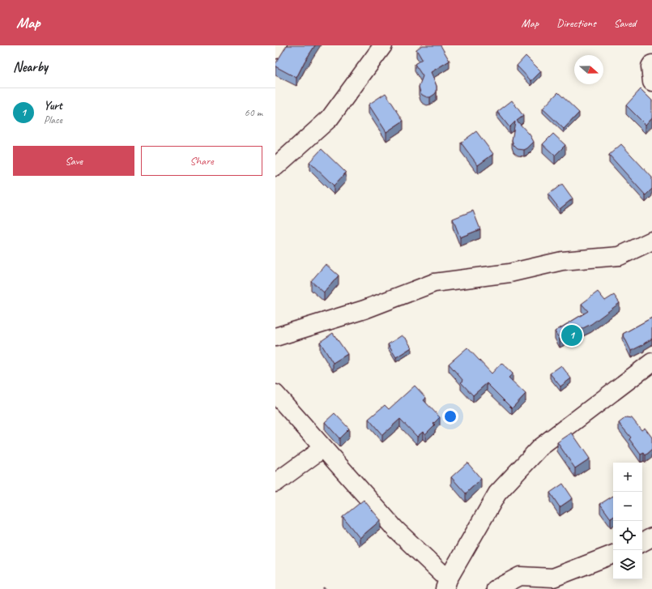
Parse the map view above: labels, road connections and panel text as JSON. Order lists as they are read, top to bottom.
{
  "north": "right",
  "page": {
    "header": "Map",
    "nav": ["Map", "Directions", "Saved"],
    "heading": "Nearby",
    "list": [
      {
        "mark": "1",
        "name": "Yurt",
        "note": "Place",
        "value": "60 m"
      }
    ],
    "buttons": ["Save", "Share"],
    "pins": "1",
    "map_buttons": ["+", "−"]
  }
}
